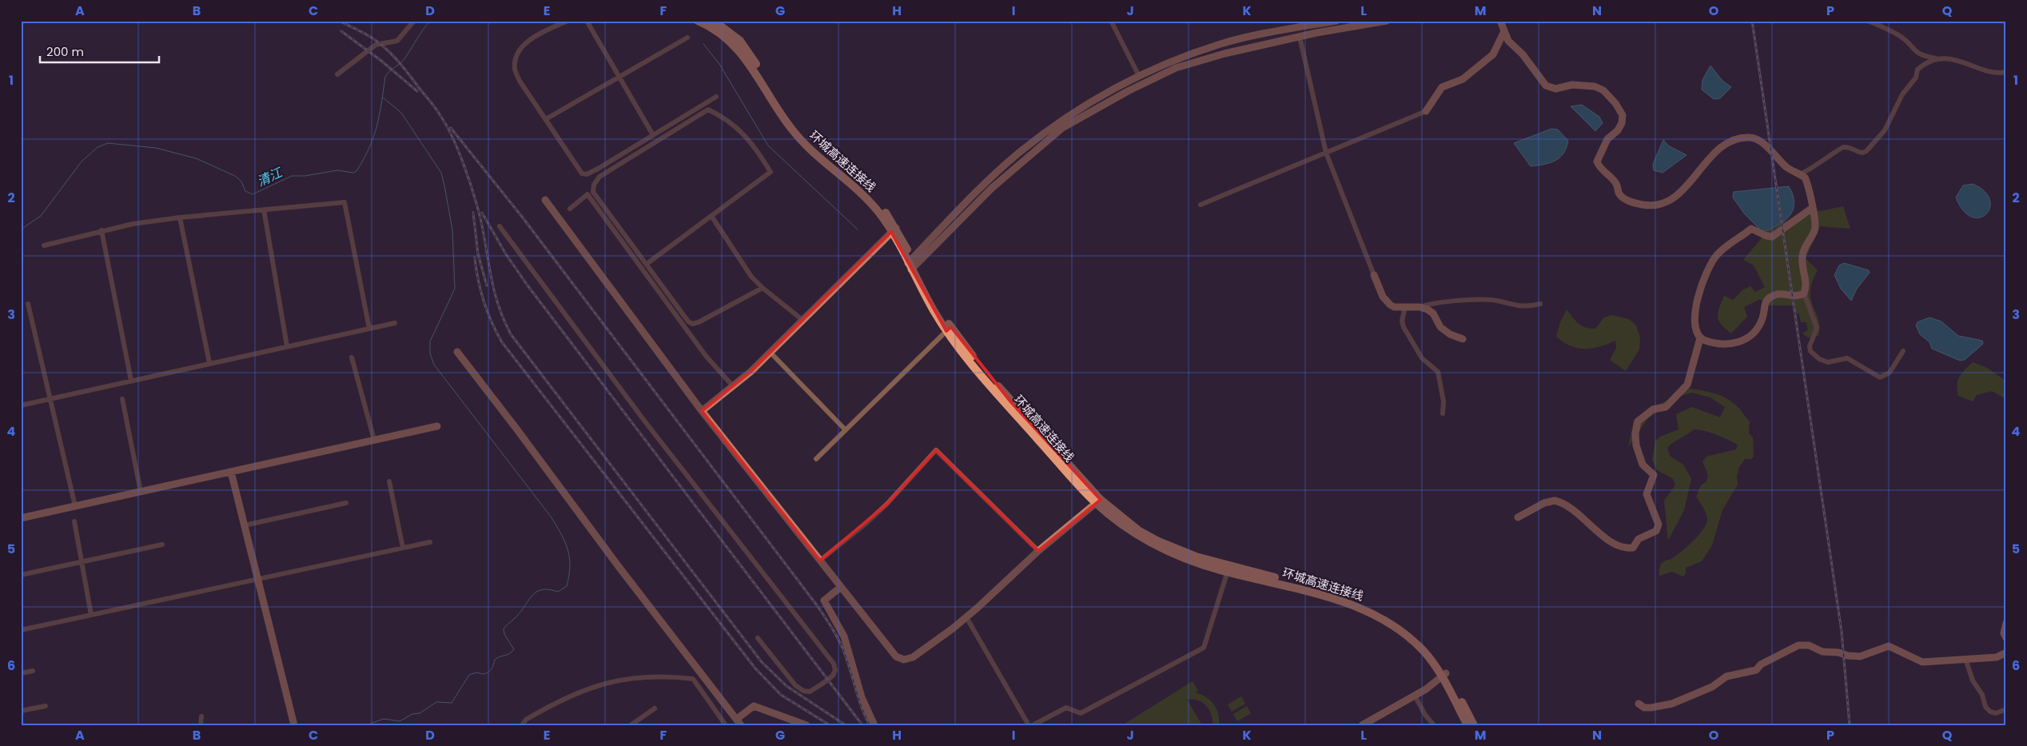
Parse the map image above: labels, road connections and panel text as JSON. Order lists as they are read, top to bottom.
{
  "streets": {
    "main road": ["环城高速连接线"]
  },
  "water": ["清江"],
  "scale_bar": "200 m",
  "grid": {
    "columns": [
      "A",
      "B",
      "C",
      "D",
      "E",
      "F",
      "G",
      "H",
      "I",
      "J",
      "K",
      "L",
      "M",
      "N",
      "O",
      "P",
      "Q"
    ],
    "rows": [
      "1",
      "2",
      "3",
      "4",
      "5",
      "6"
    ]
  }
}
